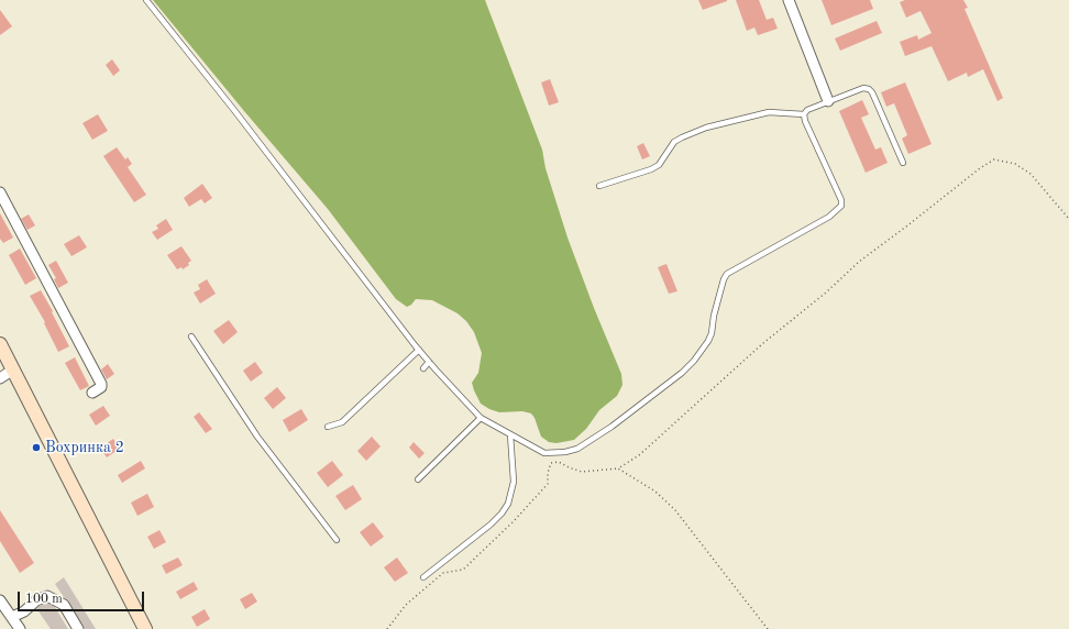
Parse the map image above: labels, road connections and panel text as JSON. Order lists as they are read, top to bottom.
{
  "places": ["Вохринка 2"],
  "scale_bar": "100 m"
}
